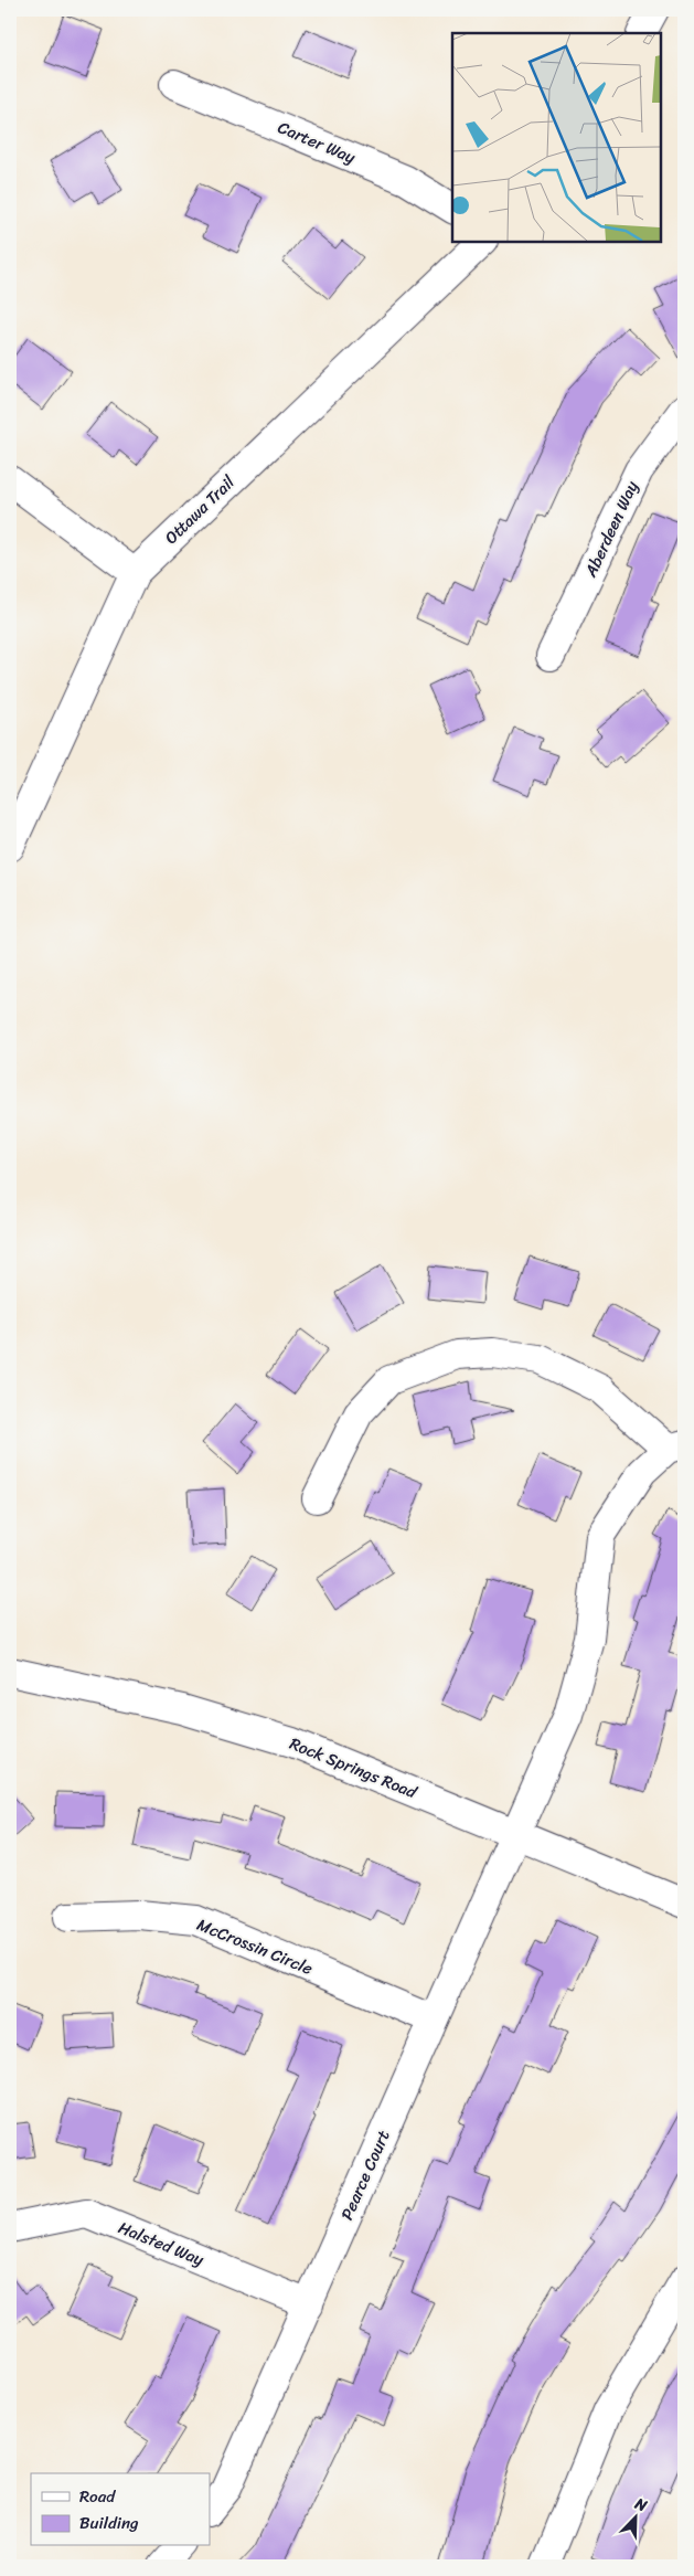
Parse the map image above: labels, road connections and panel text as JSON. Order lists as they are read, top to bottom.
{
  "streets": {
    "street": [
      "Carter Way",
      "Ottawa Trail",
      "Aberdeen Way",
      "Rock Springs Road",
      "McCrossin Circle",
      "Pearce Court",
      "Halsted Way"
    ]
  },
  "crossings": [
    ["Rock Springs Road", "Pearce Court"],
    ["McCrossin Circle", "Pearce Court"],
    ["Pearce Court", "Halsted Way"]
  ],
  "legend": ["Road", "Building"],
  "north": "top right"
}
